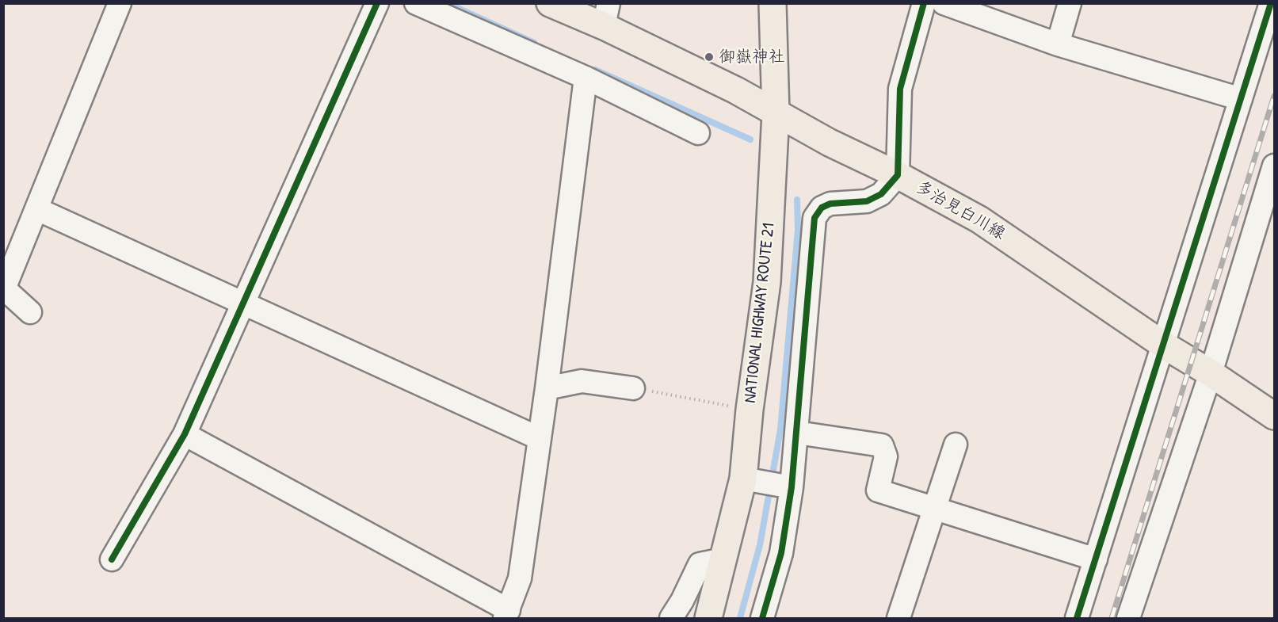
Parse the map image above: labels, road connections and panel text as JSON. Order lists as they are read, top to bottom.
{
  "streets": {
    "main road": ["多治見白川線", "NATIONAL HIGHWAY ROUTE 21"]
  },
  "crossings": [
    ["多治見白川線", "NATIONAL HIGHWAY ROUTE 21"]
  ],
  "places": ["御嶽神社"]
}
